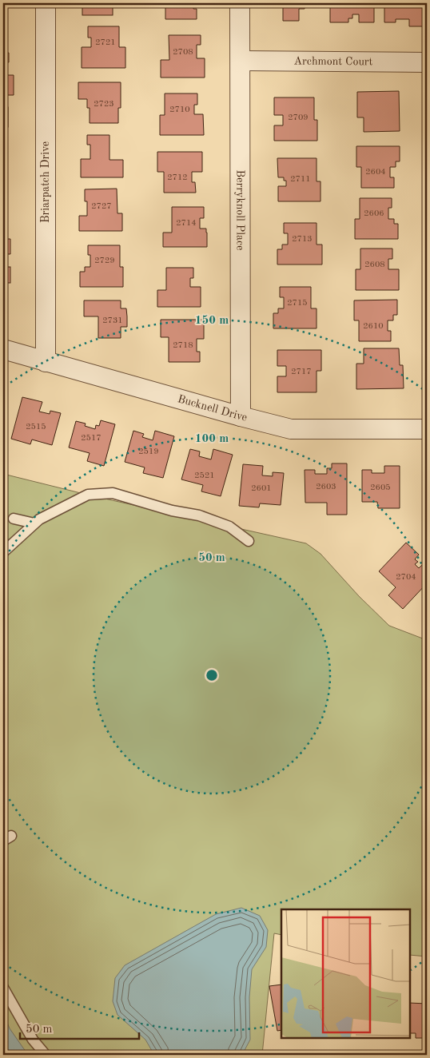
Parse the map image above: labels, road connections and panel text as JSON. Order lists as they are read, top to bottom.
{
  "streets": {
    "street": [
      "Archmont Court",
      "Briarpatch Drive",
      "Berryknoll Place",
      "Bucknell Drive"
    ]
  },
  "crossings": [
    ["Archmont Court", "Berryknoll Place"],
    ["Briarpatch Drive", "Bucknell Drive"],
    ["Berryknoll Place", "Bucknell Drive"]
  ],
  "house_numbers": [
    "2721",
    "2708",
    "2723",
    "2710",
    "2709",
    "2604",
    "2712",
    "2711",
    "2727",
    "2606",
    "2714",
    "2713",
    "2729",
    "2608",
    "2715",
    "2731",
    "2610",
    "2718",
    "2717",
    "2515",
    "2517",
    "2519",
    "2521",
    "2603",
    "2605",
    "2601",
    "2704"
  ],
  "scale_bar": "50 m",
  "rings": ["150 m", "100 m", "50 m"]
}
